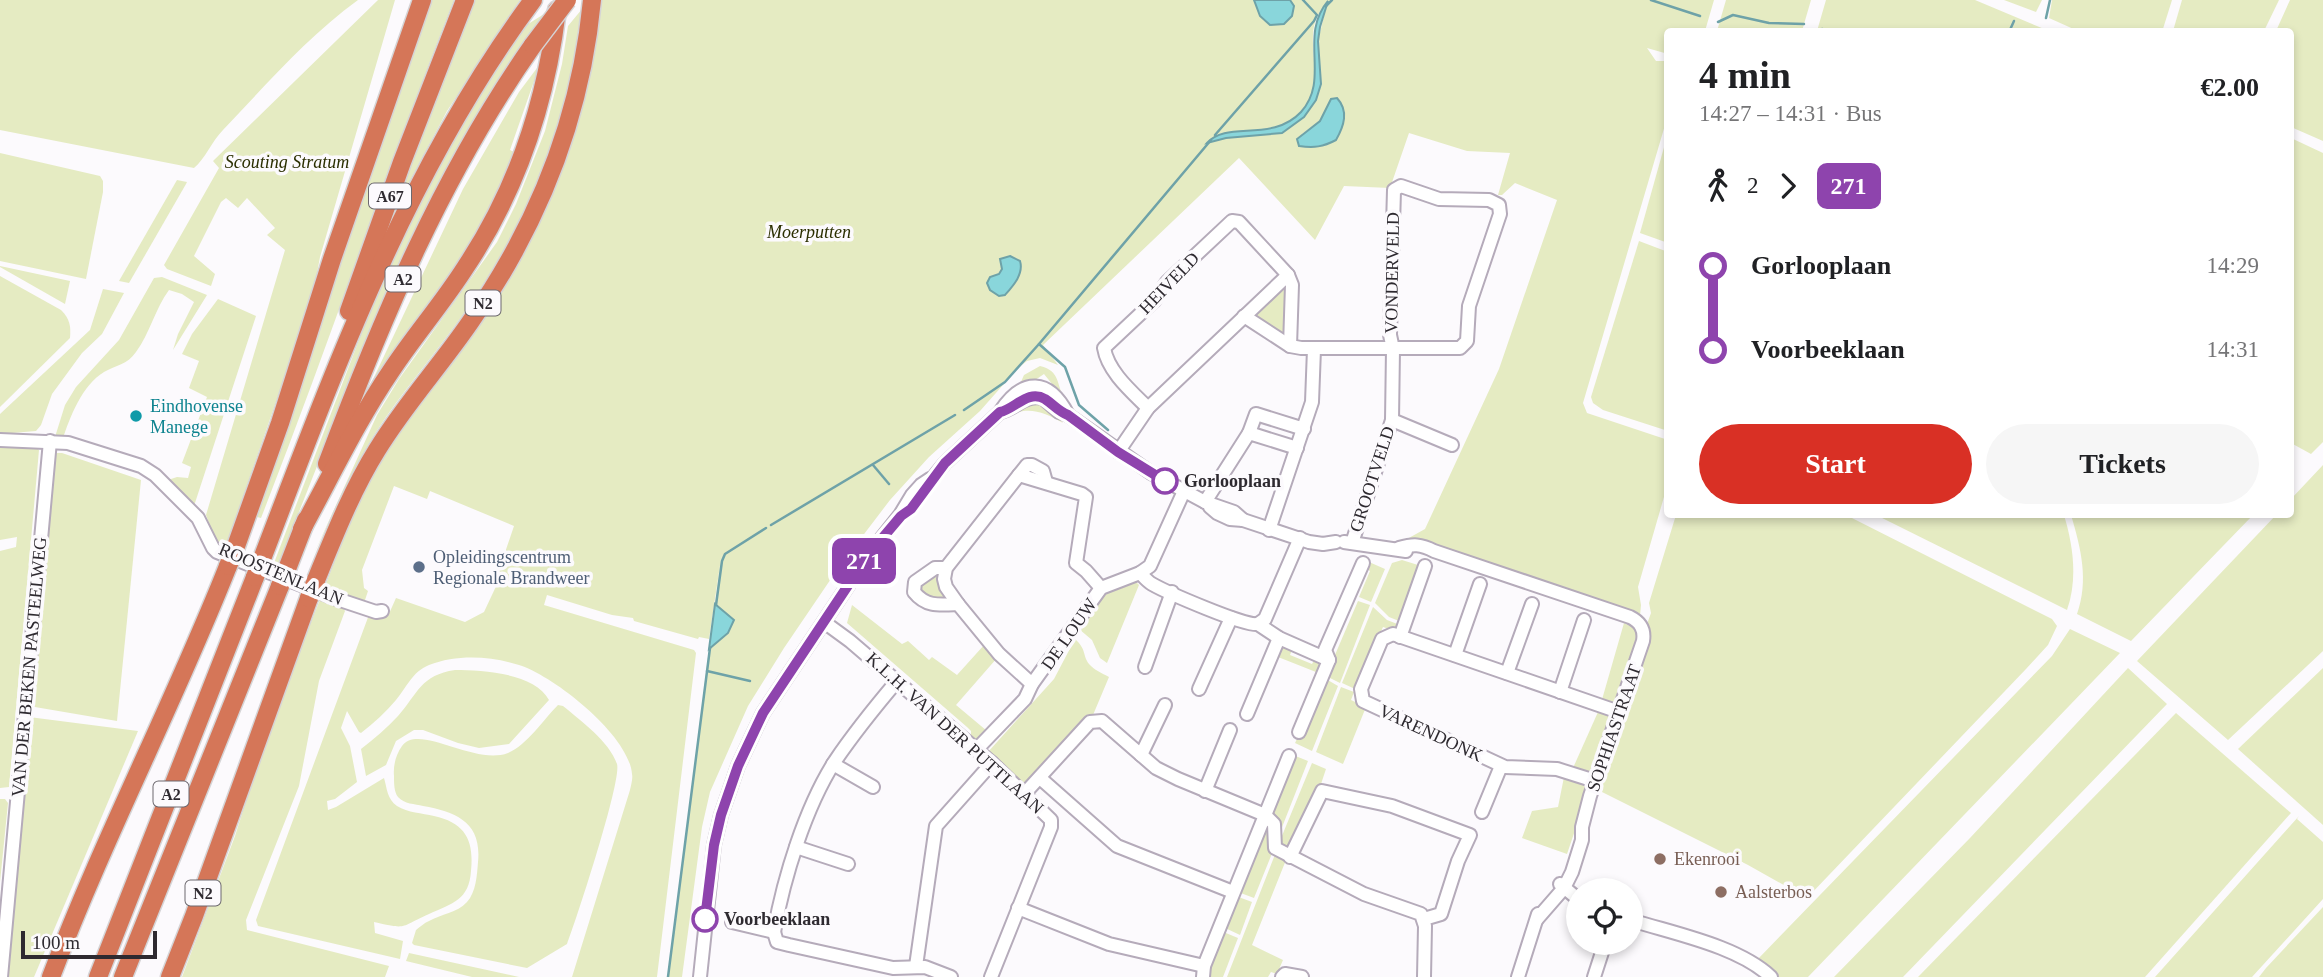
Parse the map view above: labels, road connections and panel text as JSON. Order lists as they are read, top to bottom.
{
  "streets": {
    "highway": ["A67", "A2", "N2"],
    "street": [
      "VONDERVELD",
      "HEIVELD",
      "GROOTVELD",
      "ROOSTENLAAN",
      "DE LOUW",
      "VAN DER BEKEN PASTEELWEG",
      "SOPHIASTRAAT",
      "K.L.H. VAN DER PUTTLAAN",
      "VARENDONK"
    ]
  },
  "crossings": [
    ["A67", "A2"],
    ["VONDERVELD", "GROOTVELD"],
    ["GROOTVELD", "SOPHIASTRAAT"],
    ["ROOSTENLAAN", "VAN DER BEKEN PASTEELWEG"],
    ["DE LOUW", "K.L.H. VAN DER PUTTLAAN"],
    ["SOPHIASTRAAT", "VARENDONK"]
  ],
  "parks": ["Scouting Stratum", "Moerputten"],
  "places": [
    "Eindhovense Manege",
    "Gorlooplaan",
    "Opleidingscentrum Regionale Brandweer",
    "Ekenrooi",
    "Aalsterbos",
    "Voorbeeklaan"
  ],
  "lines": ["bus line 271"],
  "scale_bar": "100 m",
  "page": {
    "on_map": "271",
    "heading": ["4 min", "14:27 – 14:31 · Bus", "€2.00"],
    "legs": ["2", "271"],
    "list": [
      {
        "name": "Gorlooplaan",
        "value": "14:29"
      },
      {
        "name": "Voorbeeklaan",
        "value": "14:31"
      }
    ],
    "buttons": ["Start", "Tickets"],
    "scale": "100 m"
  }
}
